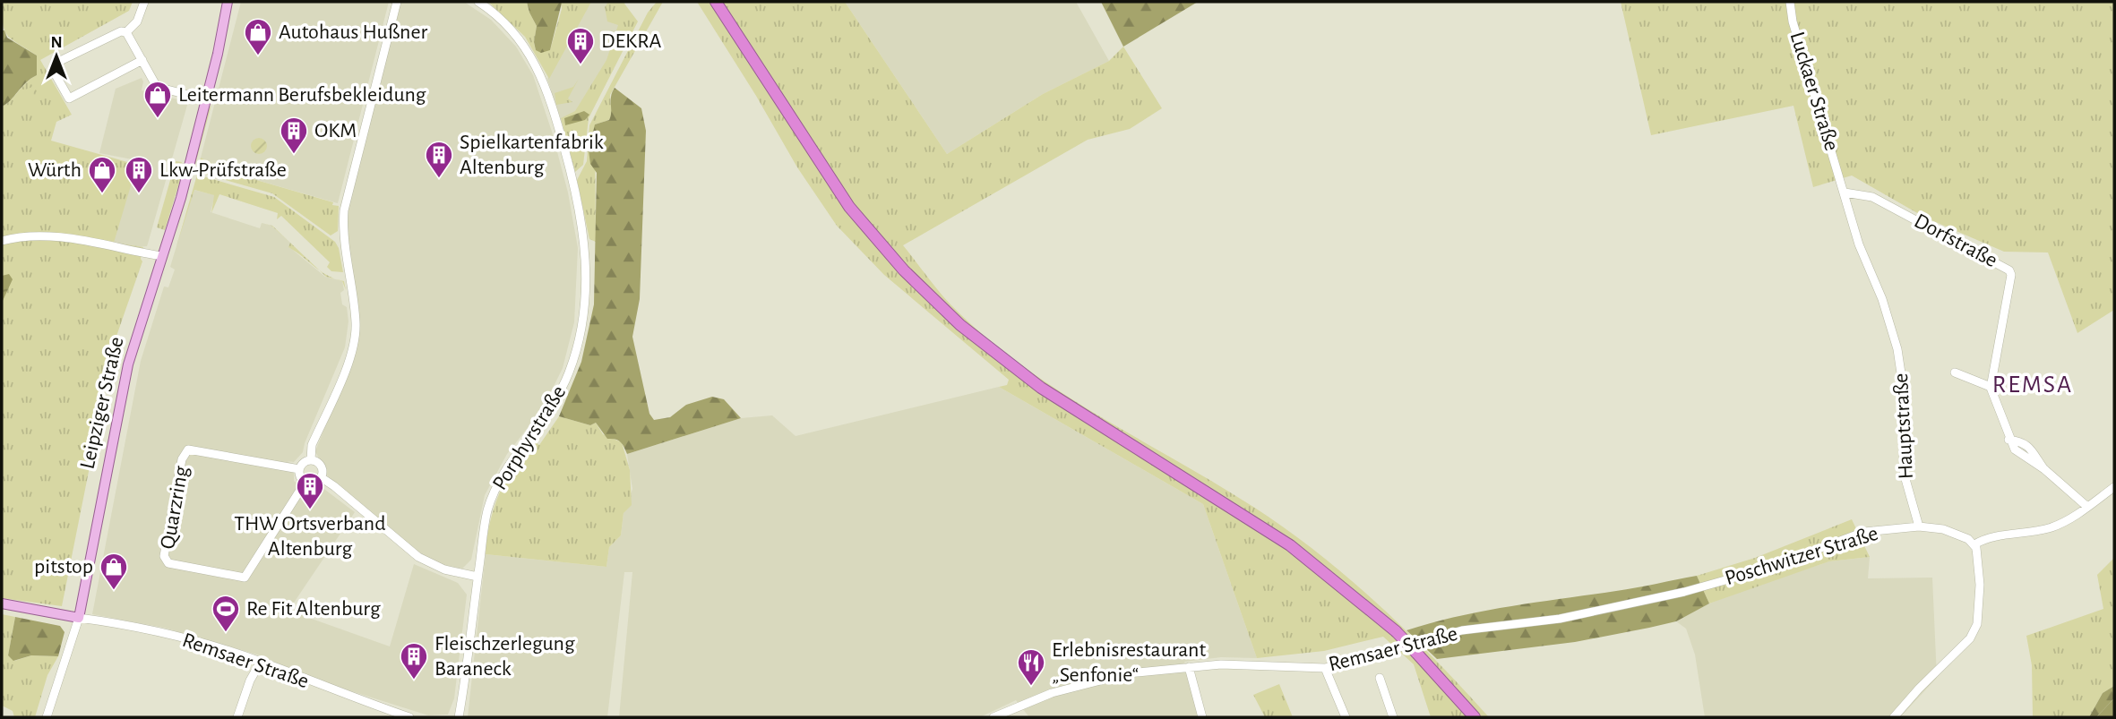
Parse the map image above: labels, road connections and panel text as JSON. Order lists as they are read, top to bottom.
{
  "streets": {
    "main road": ["Leipziger Straße"],
    "street": [
      "Luckaer Straße",
      "Dorfstraße",
      "Hauptstraße",
      "Porphyrstraße",
      "Quarzring",
      "Poschwitzer Straße",
      "Remsaer Straße"
    ]
  },
  "crossings": [
    ["Luckaer Straße", "Hauptstraße"],
    ["Dorfstraße", "Hauptstraße"],
    ["Leipziger Straße", "Remsaer Straße"],
    ["Hauptstraße", "Poschwitzer Straße"],
    ["Poschwitzer Straße", "Remsaer Straße"]
  ],
  "districts": ["REMSA"],
  "places": {
    "shop": [
      "Autohaus Hußner",
      "Leitermann Berufsbekleidung",
      "Würth",
      "pitstop"
    ],
    "building": [
      "DEKRA",
      "OKM",
      "Spielkartenfabrik Altenburg",
      "Lkw-Prüfstraße",
      "THW Ortsverband Altenburg",
      "Fleischzerlegung Baraneck"
    ],
    "sports": ["Re Fit Altenburg"],
    "restaurant": ["Erlebnisrestaurant „Senfonie“"]
  },
  "north": "top"
}
